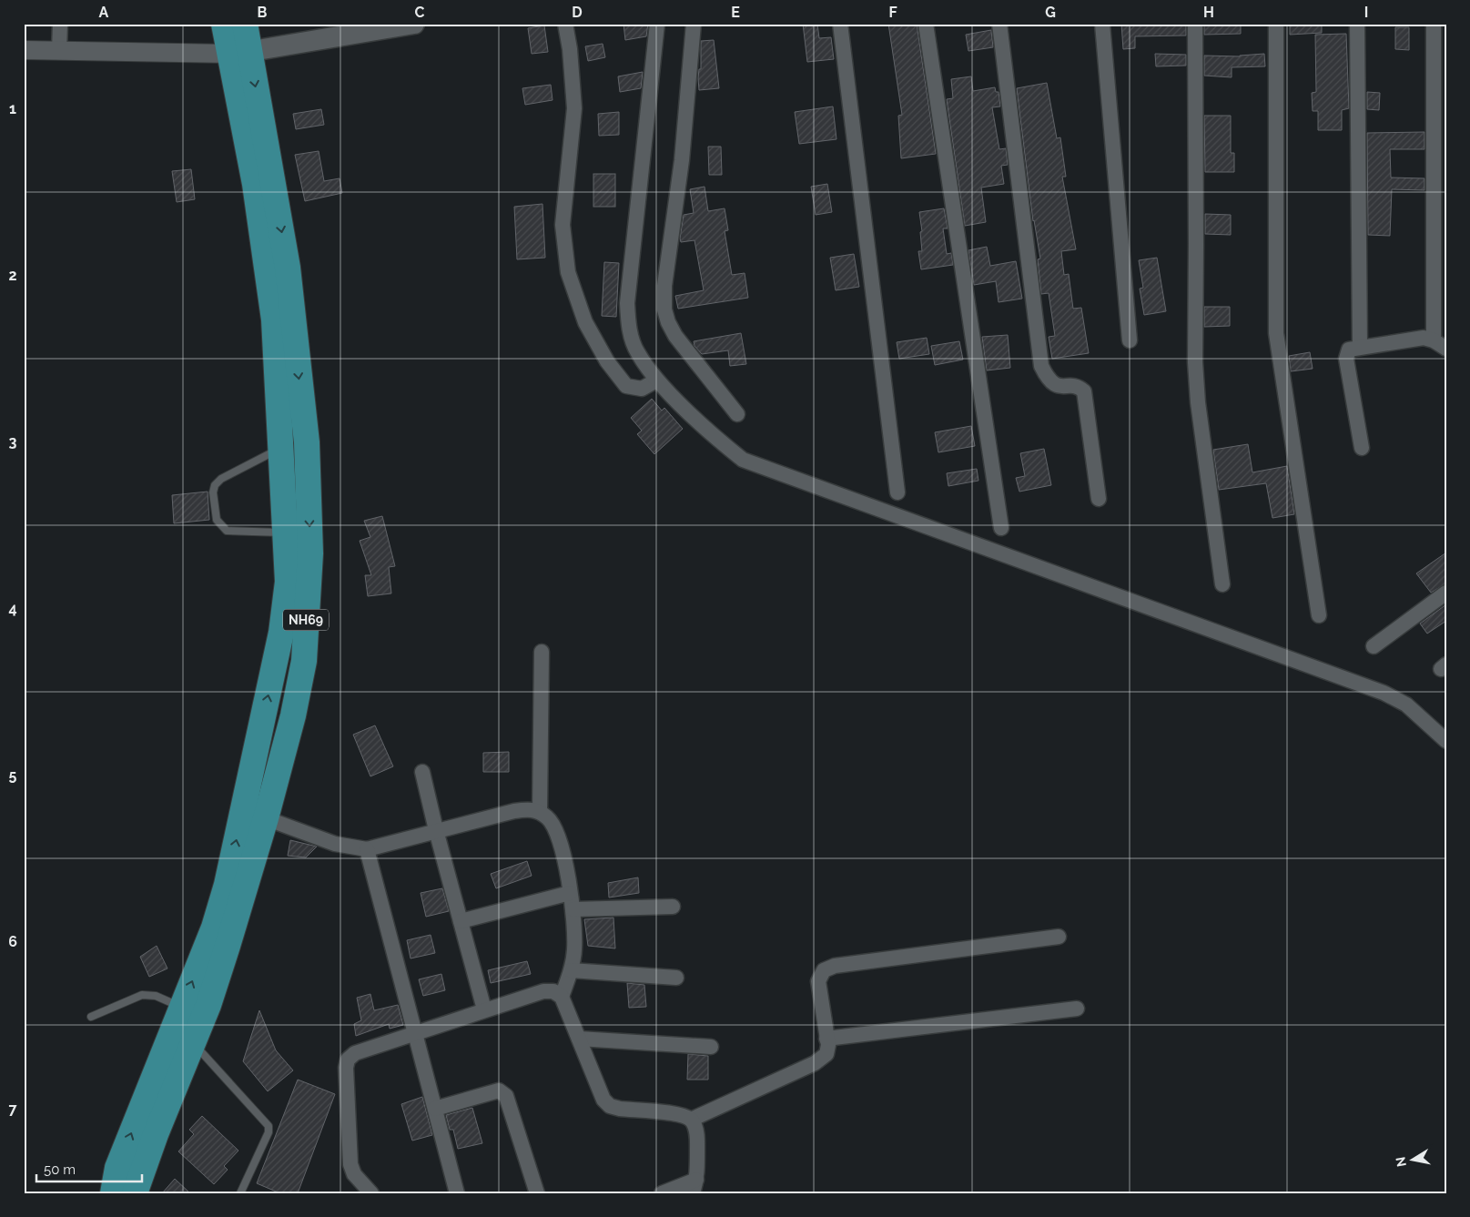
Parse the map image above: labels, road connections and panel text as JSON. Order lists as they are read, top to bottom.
{
  "streets": {
    "highway": ["NH69"]
  },
  "scale_bar": "50 m",
  "north": "left",
  "grid": {
    "columns": [
      "A",
      "B",
      "C",
      "D",
      "E",
      "F",
      "G",
      "H",
      "I"
    ],
    "rows": [
      "1",
      "2",
      "3",
      "4",
      "5",
      "6",
      "7"
    ]
  }
}
